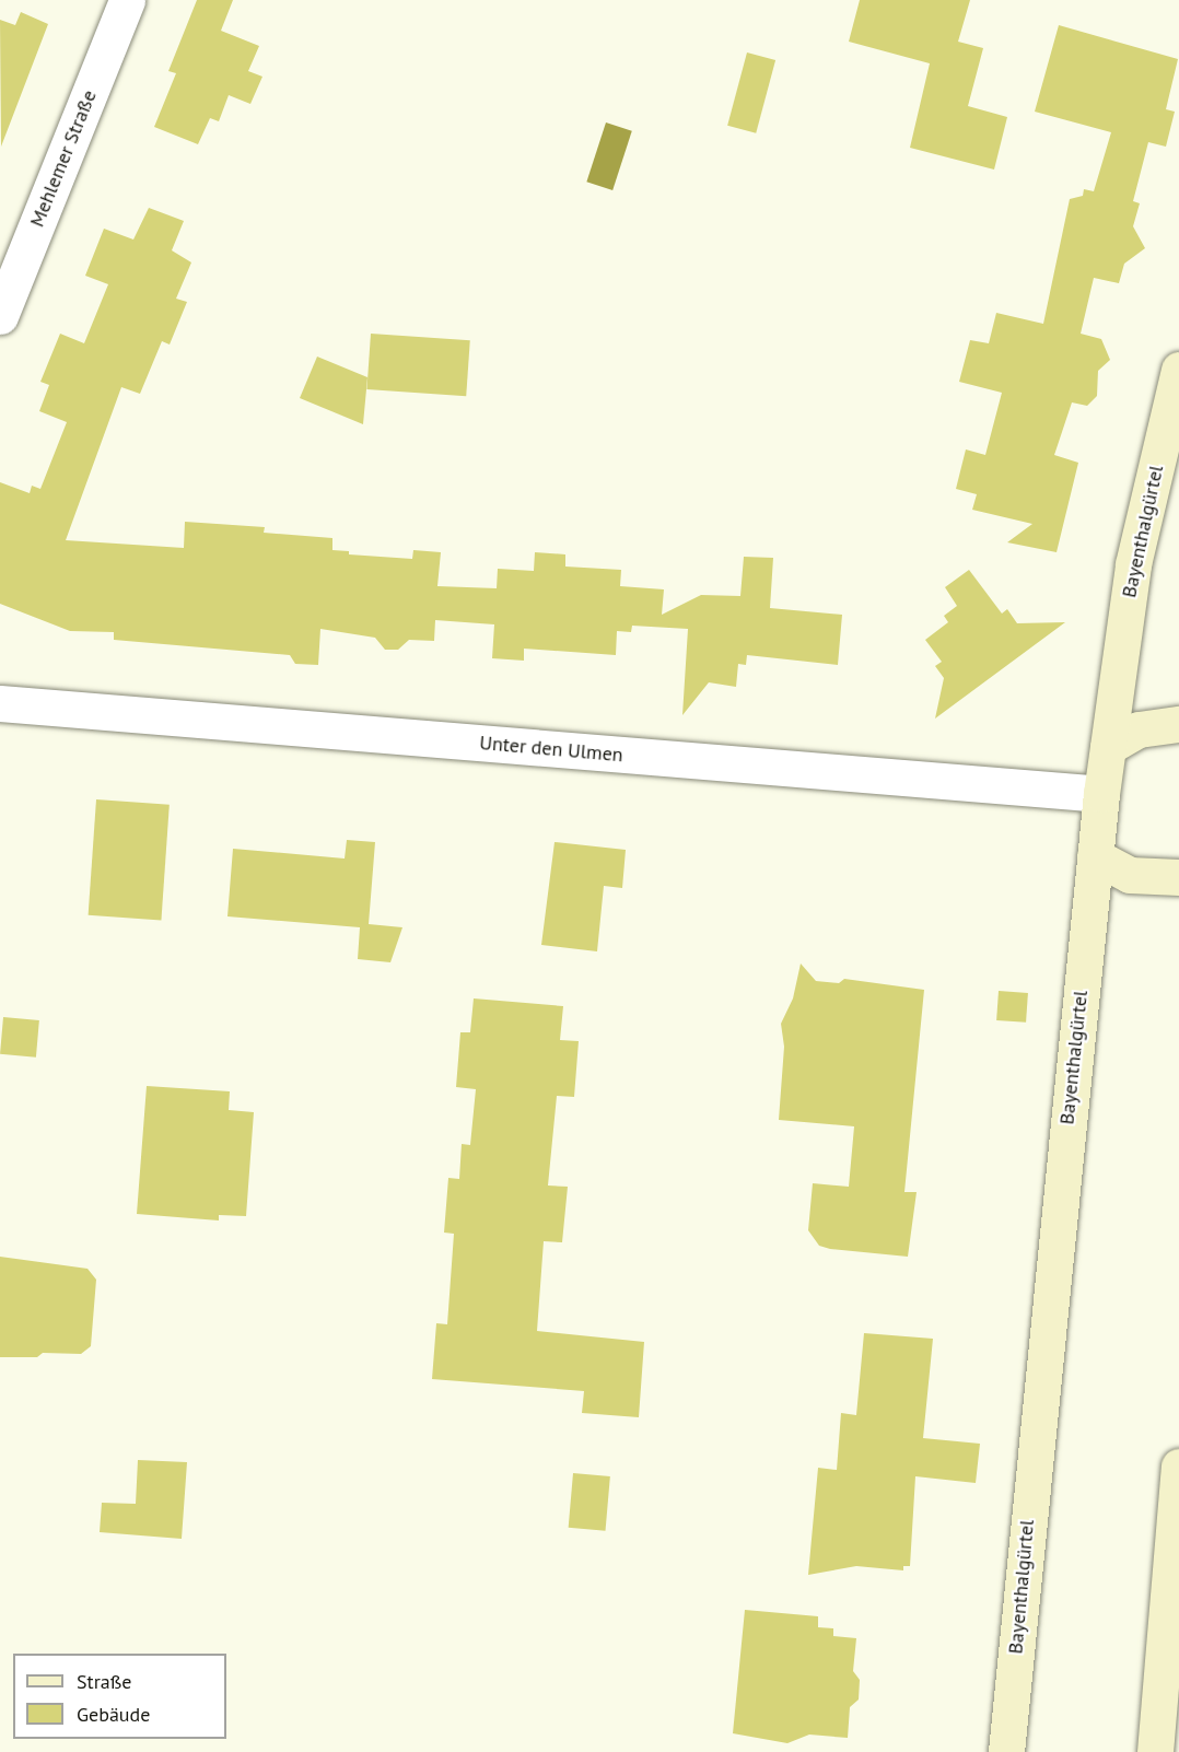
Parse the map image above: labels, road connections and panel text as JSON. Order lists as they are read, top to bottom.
{
  "streets": {
    "main road": ["Bayenthalgürtel"],
    "street": ["Mehlemer Straße", "Unter den Ulmen"]
  },
  "crossings": [
    ["Bayenthalgürtel", "Unter den Ulmen"]
  ],
  "legend": ["Straße", "Gebäude"]
}
